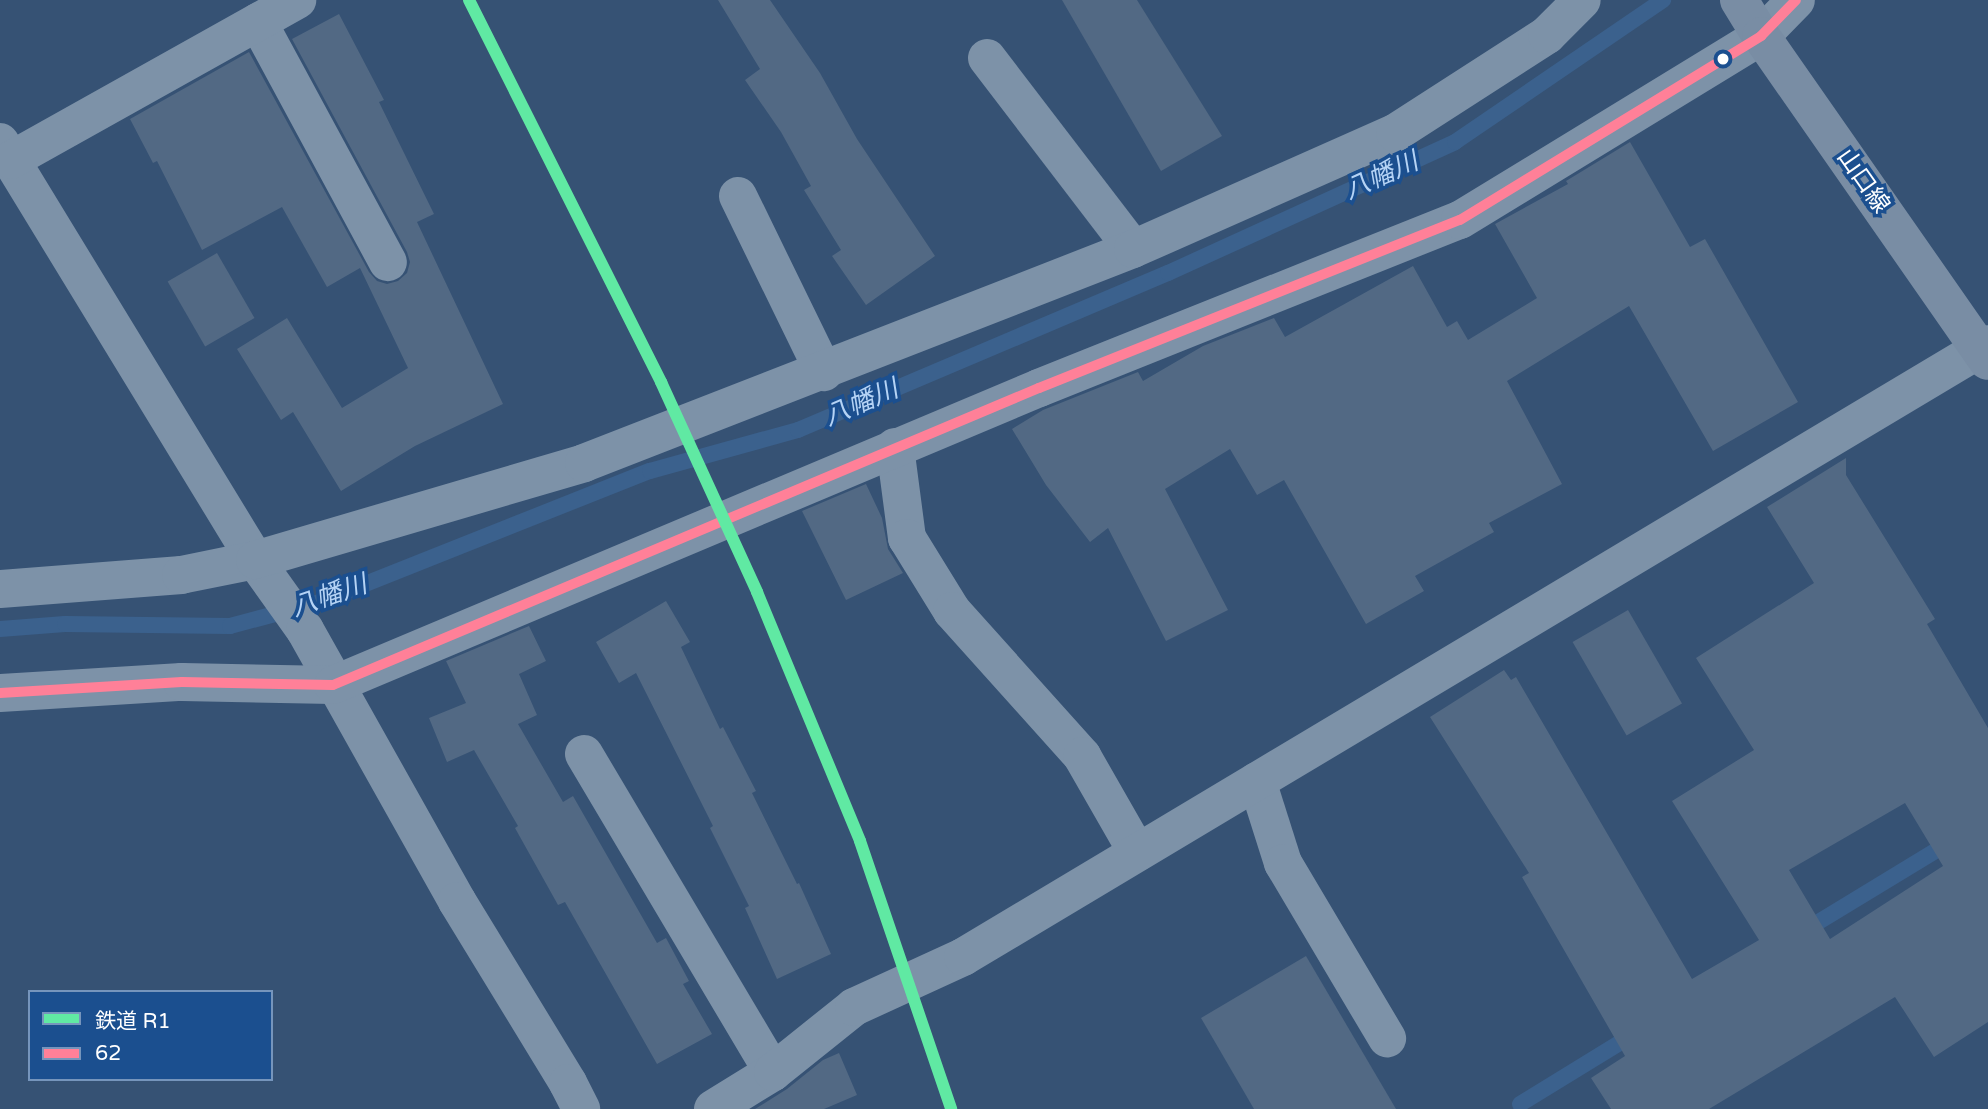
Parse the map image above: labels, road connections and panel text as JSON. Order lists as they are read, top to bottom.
{
  "streets": {
    "street": ["山口線"]
  },
  "water": ["八幡川"],
  "lines": ["rail line R1", "transit line 62"],
  "legend": ["鉄道 R1", "62"]
}
